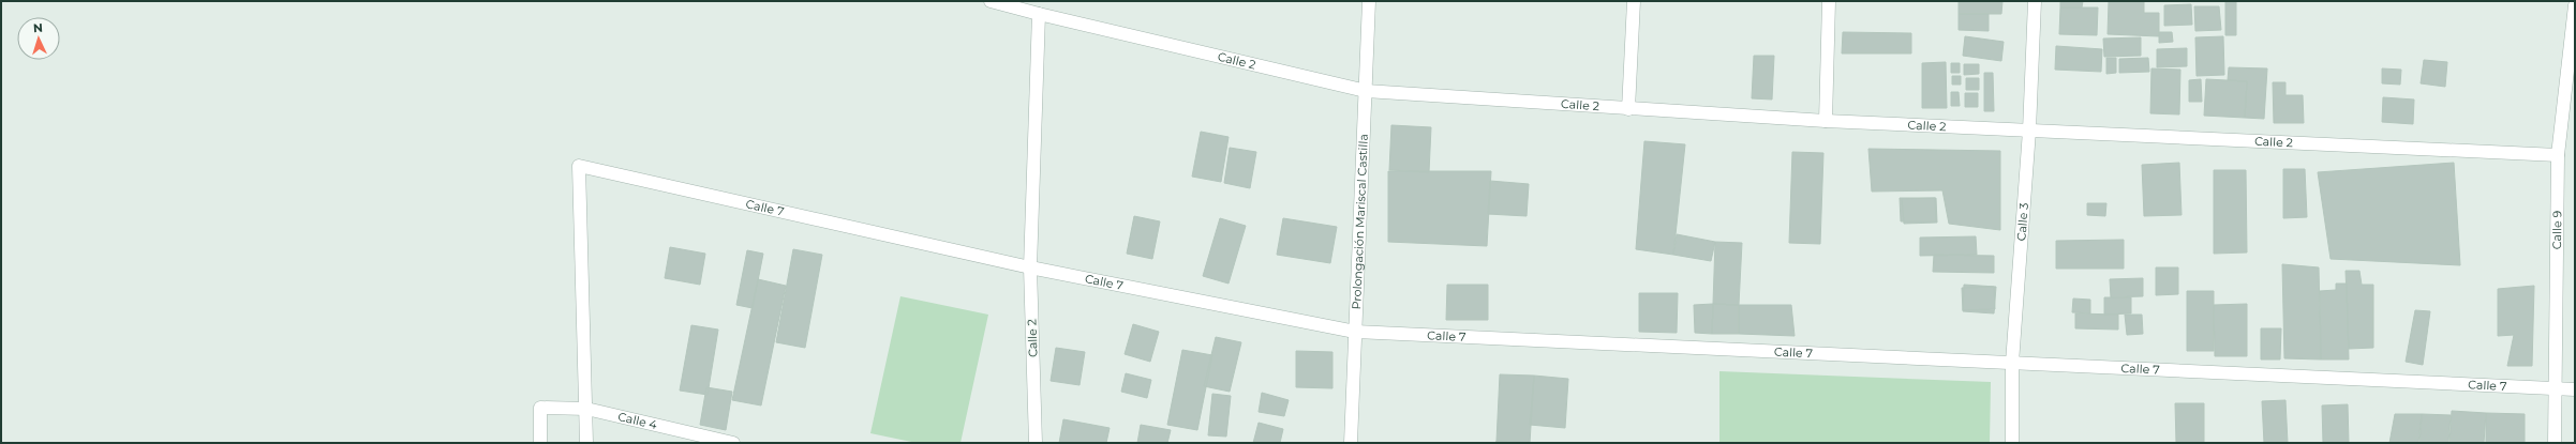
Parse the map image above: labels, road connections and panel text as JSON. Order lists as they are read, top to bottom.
{
  "streets": {
    "street": [
      "Calle 2",
      "Calle 7",
      "Prolongación Mariscal Castilla",
      "Calle 3",
      "Calle 9",
      "Calle 4"
    ]
  },
  "crossings": [
    ["Calle 2", "Calle 7"],
    ["Calle 2", "Prolongación Mariscal Castilla"],
    ["Calle 2", "Calle 3"],
    ["Calle 2", "Calle 9"],
    ["Calle 7", "Prolongación Mariscal Castilla"],
    ["Calle 7", "Calle 3"],
    ["Calle 7", "Calle 9"],
    ["Calle 7", "Calle 4"]
  ],
  "north": "top"
}
